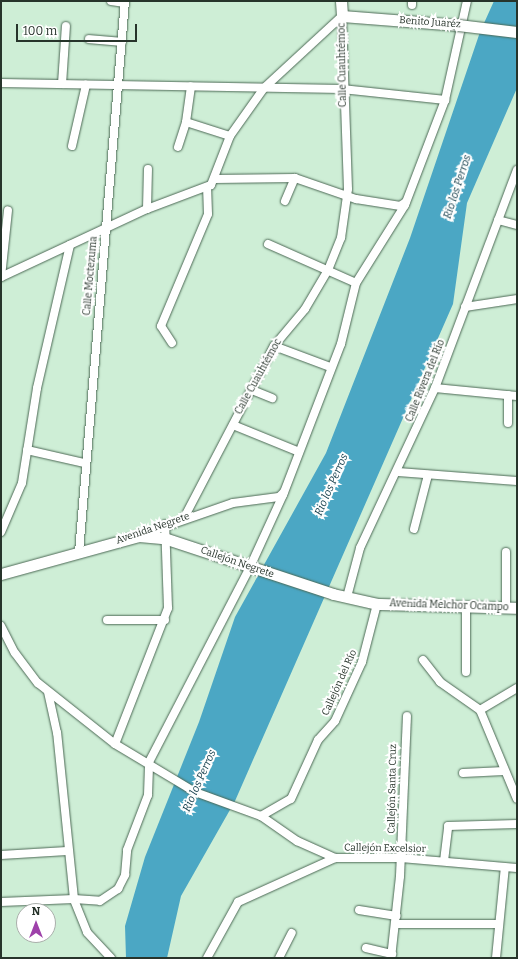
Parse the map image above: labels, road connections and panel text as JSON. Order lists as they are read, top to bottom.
{
  "streets": {
    "main road": [
      "Benito Juaréz",
      "Calle Cuauhtémoc",
      "Avenida Negrete",
      "Callejón Negrete",
      "Avenida Melchor Ocampo"
    ],
    "street": [
      "Calle Moctezuma",
      "Calle Rivera del Río",
      "Callejón del Río",
      "Callejón Santa Cruz",
      "Callejón Excelsior"
    ]
  },
  "crossings": [
    ["Benito Juaréz", "Calle Cuauhtémoc"],
    ["Calle Cuauhtémoc", "Avenida Negrete"],
    ["Calle Moctezuma", "Avenida Negrete"],
    ["Calle Rivera del Río", "Avenida Melchor Ocampo"],
    ["Avenida Negrete", "Callejón Negrete"],
    ["Callejón Negrete", "Avenida Melchor Ocampo"],
    ["Avenida Melchor Ocampo", "Callejón del Río"],
    ["Callejón del Río", "Callejón Excelsior"],
    ["Callejón Santa Cruz", "Callejón Excelsior"]
  ],
  "water": ["Rio los Perros"],
  "scale_bar": "100 m",
  "north": "top"
}
